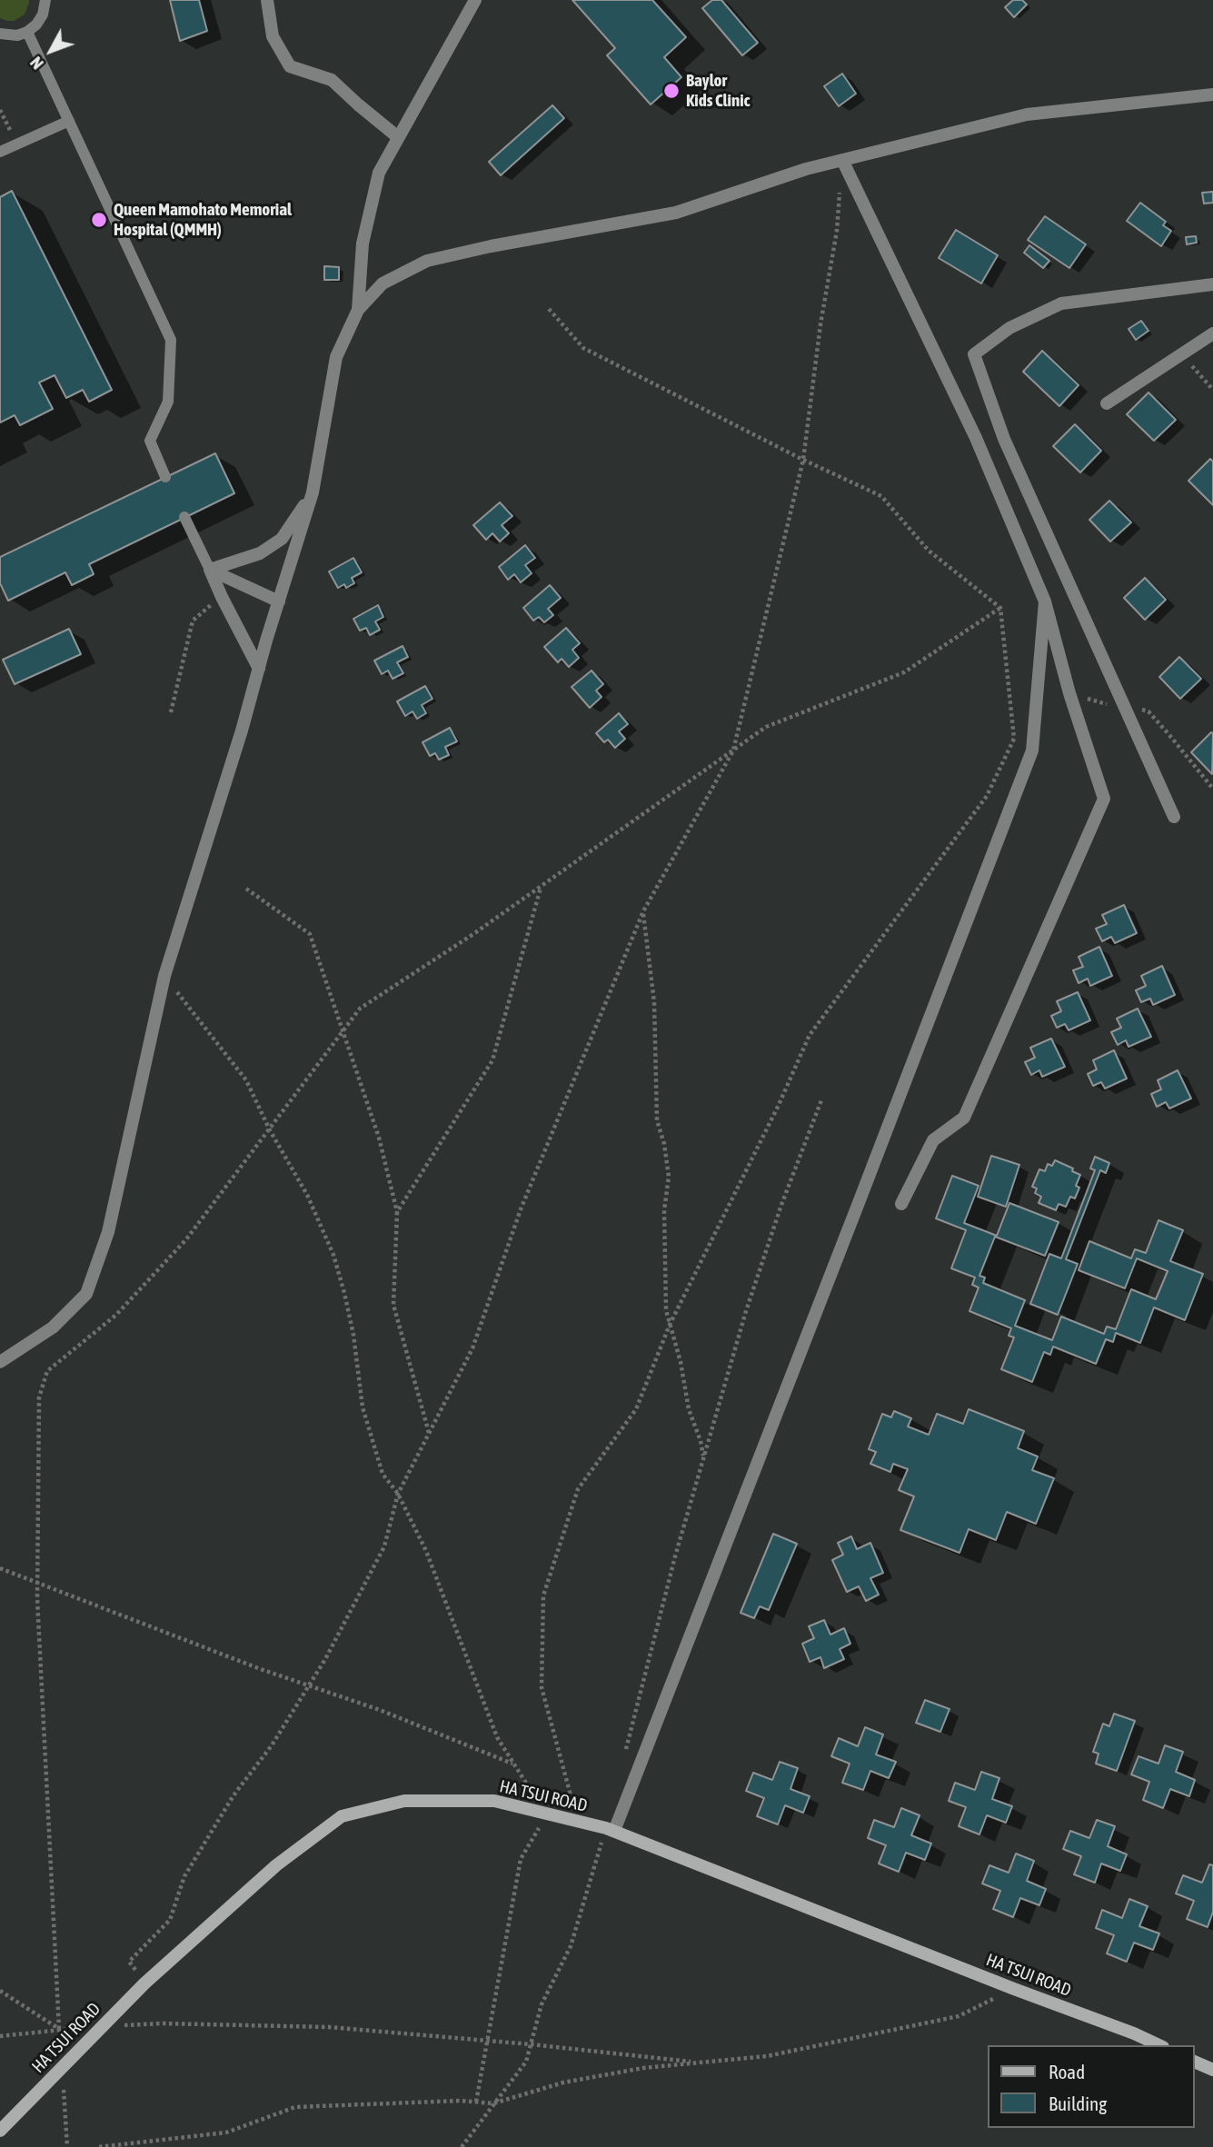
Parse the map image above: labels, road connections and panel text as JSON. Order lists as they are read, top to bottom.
{
  "streets": {
    "street": ["HA TSUI ROAD"]
  },
  "places": ["Baylor Kids Clinic", "Queen Mamohato Memorial Hospital (QMMH)"],
  "legend": ["Road", "Building"],
  "north": "bottom left"
}
